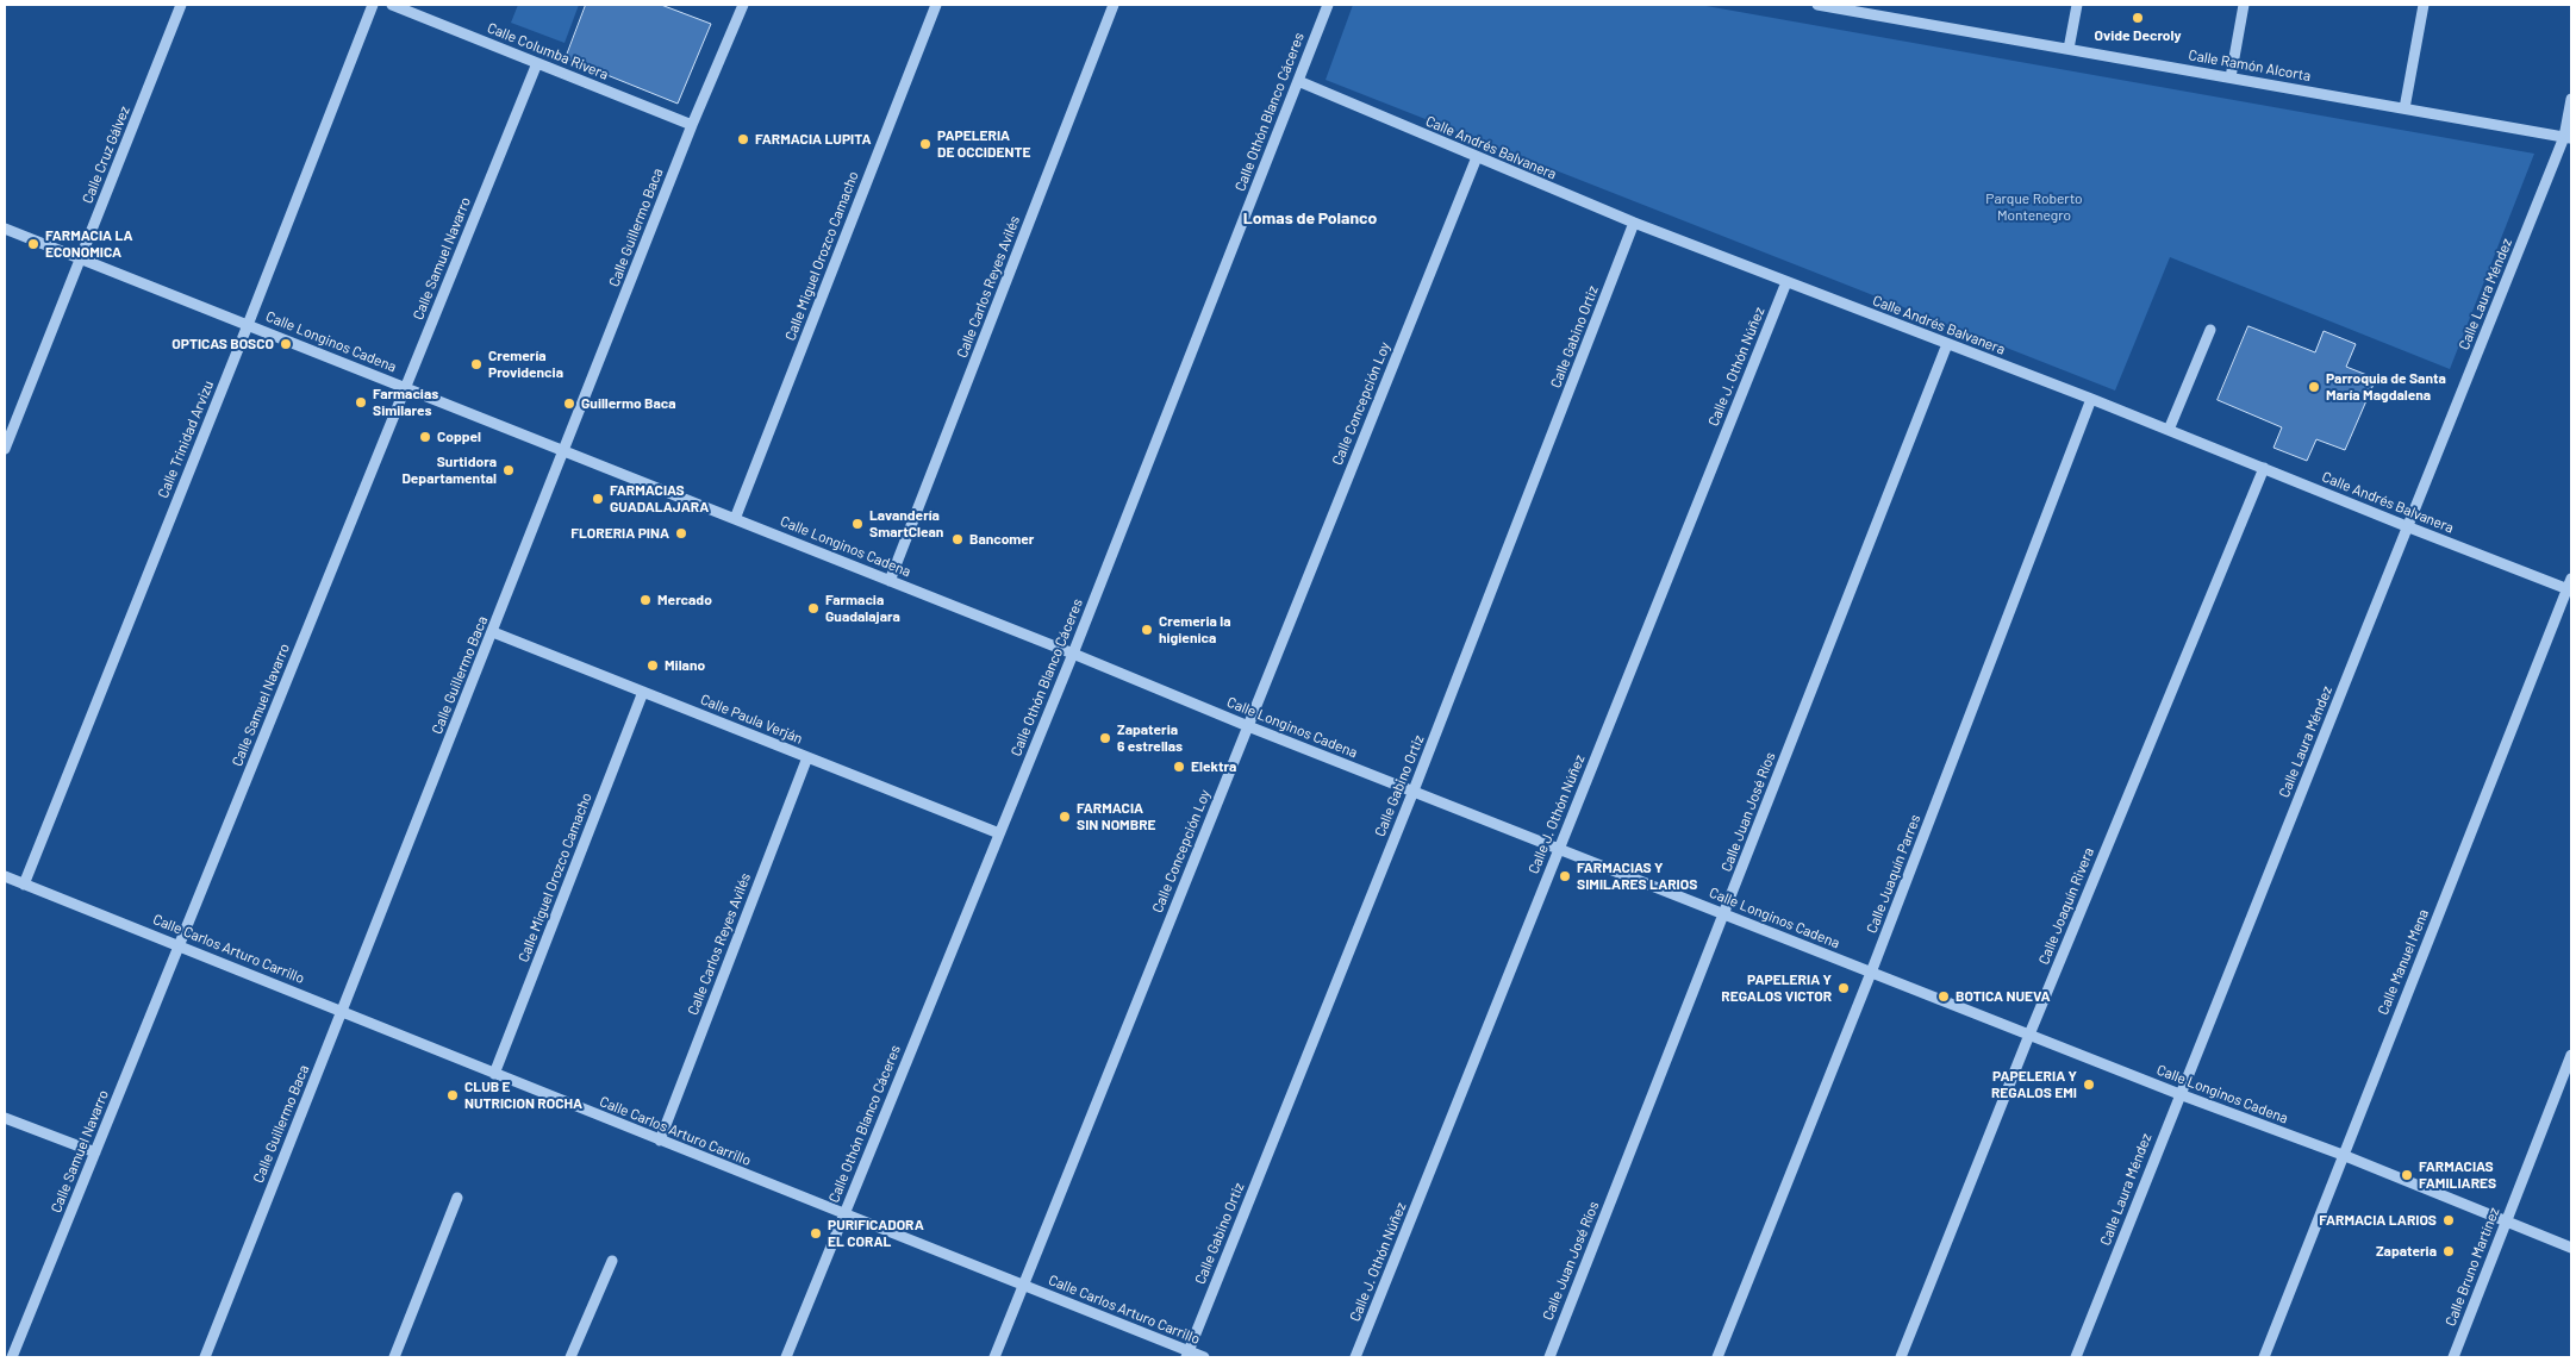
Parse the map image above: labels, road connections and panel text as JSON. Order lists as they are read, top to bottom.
{
  "streets": {
    "street": [
      "Calle Columba Rivera",
      "Calle Ramón Alcorta",
      "Calle Othón Blanco Cáceres",
      "Calle Andrés Balvanera",
      "Calle Cruz Gálvez",
      "Calle Guillermo Baca",
      "Calle Miguel Orozco Camacho",
      "Calle Samuel Navarro",
      "Calle Carlos Reyes Avilés",
      "Calle Laura Méndez",
      "Calle Gabino Ortiz",
      "Calle Longinos Cadena",
      "Calle J. Othón Núñez",
      "Calle Concepción Loy",
      "Calle Trinidad Arvizu",
      "Calle Paula Verján",
      "Calle Juan José Ríos",
      "Calle Juaquín Parres",
      "Calle Joaquín Rivera",
      "Calle Carlos Arturo Carrillo",
      "Calle Manuel Mena",
      "Calle Bruno Martínez"
    ]
  },
  "crossings": [
    ["Calle Columba Rivera", "Calle Guillermo Baca"],
    ["Calle Columba Rivera", "Calle Samuel Navarro"],
    ["Calle Ramón Alcorta", "Calle Laura Méndez"],
    ["Calle Othón Blanco Cáceres", "Calle Andrés Balvanera"],
    ["Calle Othón Blanco Cáceres", "Calle Longinos Cadena"],
    ["Calle Othón Blanco Cáceres", "Calle Paula Verján"],
    ["Calle Othón Blanco Cáceres", "Calle Carlos Arturo Carrillo"],
    ["Calle Andrés Balvanera", "Calle Laura Méndez"],
    ["Calle Andrés Balvanera", "Calle Gabino Ortiz"],
    ["Calle Andrés Balvanera", "Calle J. Othón Núñez"],
    ["Calle Andrés Balvanera", "Calle Concepción Loy"],
    ["Calle Andrés Balvanera", "Calle Juan José Ríos"],
    ["Calle Andrés Balvanera", "Calle Juaquín Parres"],
    ["Calle Andrés Balvanera", "Calle Joaquín Rivera"],
    ["Calle Andrés Balvanera", "Calle Manuel Mena"],
    ["Calle Cruz Gálvez", "Calle Longinos Cadena"],
    ["Calle Guillermo Baca", "Calle Longinos Cadena"],
    ["Calle Guillermo Baca", "Calle Paula Verján"],
    ["Calle Guillermo Baca", "Calle Carlos Arturo Carrillo"],
    ["Calle Miguel Orozco Camacho", "Calle Longinos Cadena"],
    ["Calle Miguel Orozco Camacho", "Calle Paula Verján"],
    ["Calle Miguel Orozco Camacho", "Calle Carlos Arturo Carrillo"],
    ["Calle Samuel Navarro", "Calle Longinos Cadena"],
    ["Calle Samuel Navarro", "Calle Carlos Arturo Carrillo"],
    ["Calle Carlos Reyes Avilés", "Calle Longinos Cadena"],
    ["Calle Carlos Reyes Avilés", "Calle Paula Verján"],
    ["Calle Carlos Reyes Avilés", "Calle Carlos Arturo Carrillo"],
    ["Calle Laura Méndez", "Calle Longinos Cadena"],
    ["Calle Gabino Ortiz", "Calle Longinos Cadena"],
    ["Calle Gabino Ortiz", "Calle Carlos Arturo Carrillo"],
    ["Calle Longinos Cadena", "Calle J. Othón Núñez"],
    ["Calle Longinos Cadena", "Calle Concepción Loy"],
    ["Calle Longinos Cadena", "Calle Trinidad Arvizu"],
    ["Calle Longinos Cadena", "Calle Juan José Ríos"],
    ["Calle Longinos Cadena", "Calle Juaquín Parres"],
    ["Calle Longinos Cadena", "Calle Joaquín Rivera"],
    ["Calle Longinos Cadena", "Calle Manuel Mena"],
    ["Calle Longinos Cadena", "Calle Bruno Martínez"],
    ["Calle Concepción Loy", "Calle Carlos Arturo Carrillo"],
    ["Calle Trinidad Arvizu", "Calle Carlos Arturo Carrillo"]
  ],
  "districts": ["Lomas de Polanco"],
  "parks": ["Parque Roberto Montenegro"],
  "places": [
    "Ovide Decroly",
    "FARMACIA LUPITA",
    "PAPELERIA DE OCCIDENTE",
    "FARMACIA LA ECONOMICA",
    "OPTICAS BOSCO",
    "Cremería Providencia",
    "Parroquia de Santa María Magdalena",
    "Farmacias Similares",
    "Guillermo Baca",
    "Coppel",
    "Surtidora Departamental",
    "FARMACIAS GUADALAJARA",
    "Lavandería SmartClean",
    "FLORERIA PINA",
    "Bancomer",
    "Mercado",
    "Farmacia Guadalajara",
    "Cremeria la higienica",
    "Milano",
    "Zapateria 6 estrellas",
    "Elektra",
    "FARMACIA SIN NOMBRE",
    "FARMACIAS Y SIMILARES LARIOS",
    "PAPELERIA Y REGALOS VICTOR",
    "BOTICA NUEVA",
    "PAPELERIA Y REGALOS EMI",
    "CLUB E NUTRICION ROCHA",
    "FARMACIAS FAMILIARES",
    "FARMACIA LARIOS",
    "PURIFICADORA EL CORAL",
    "Zapateria"
  ]
}
